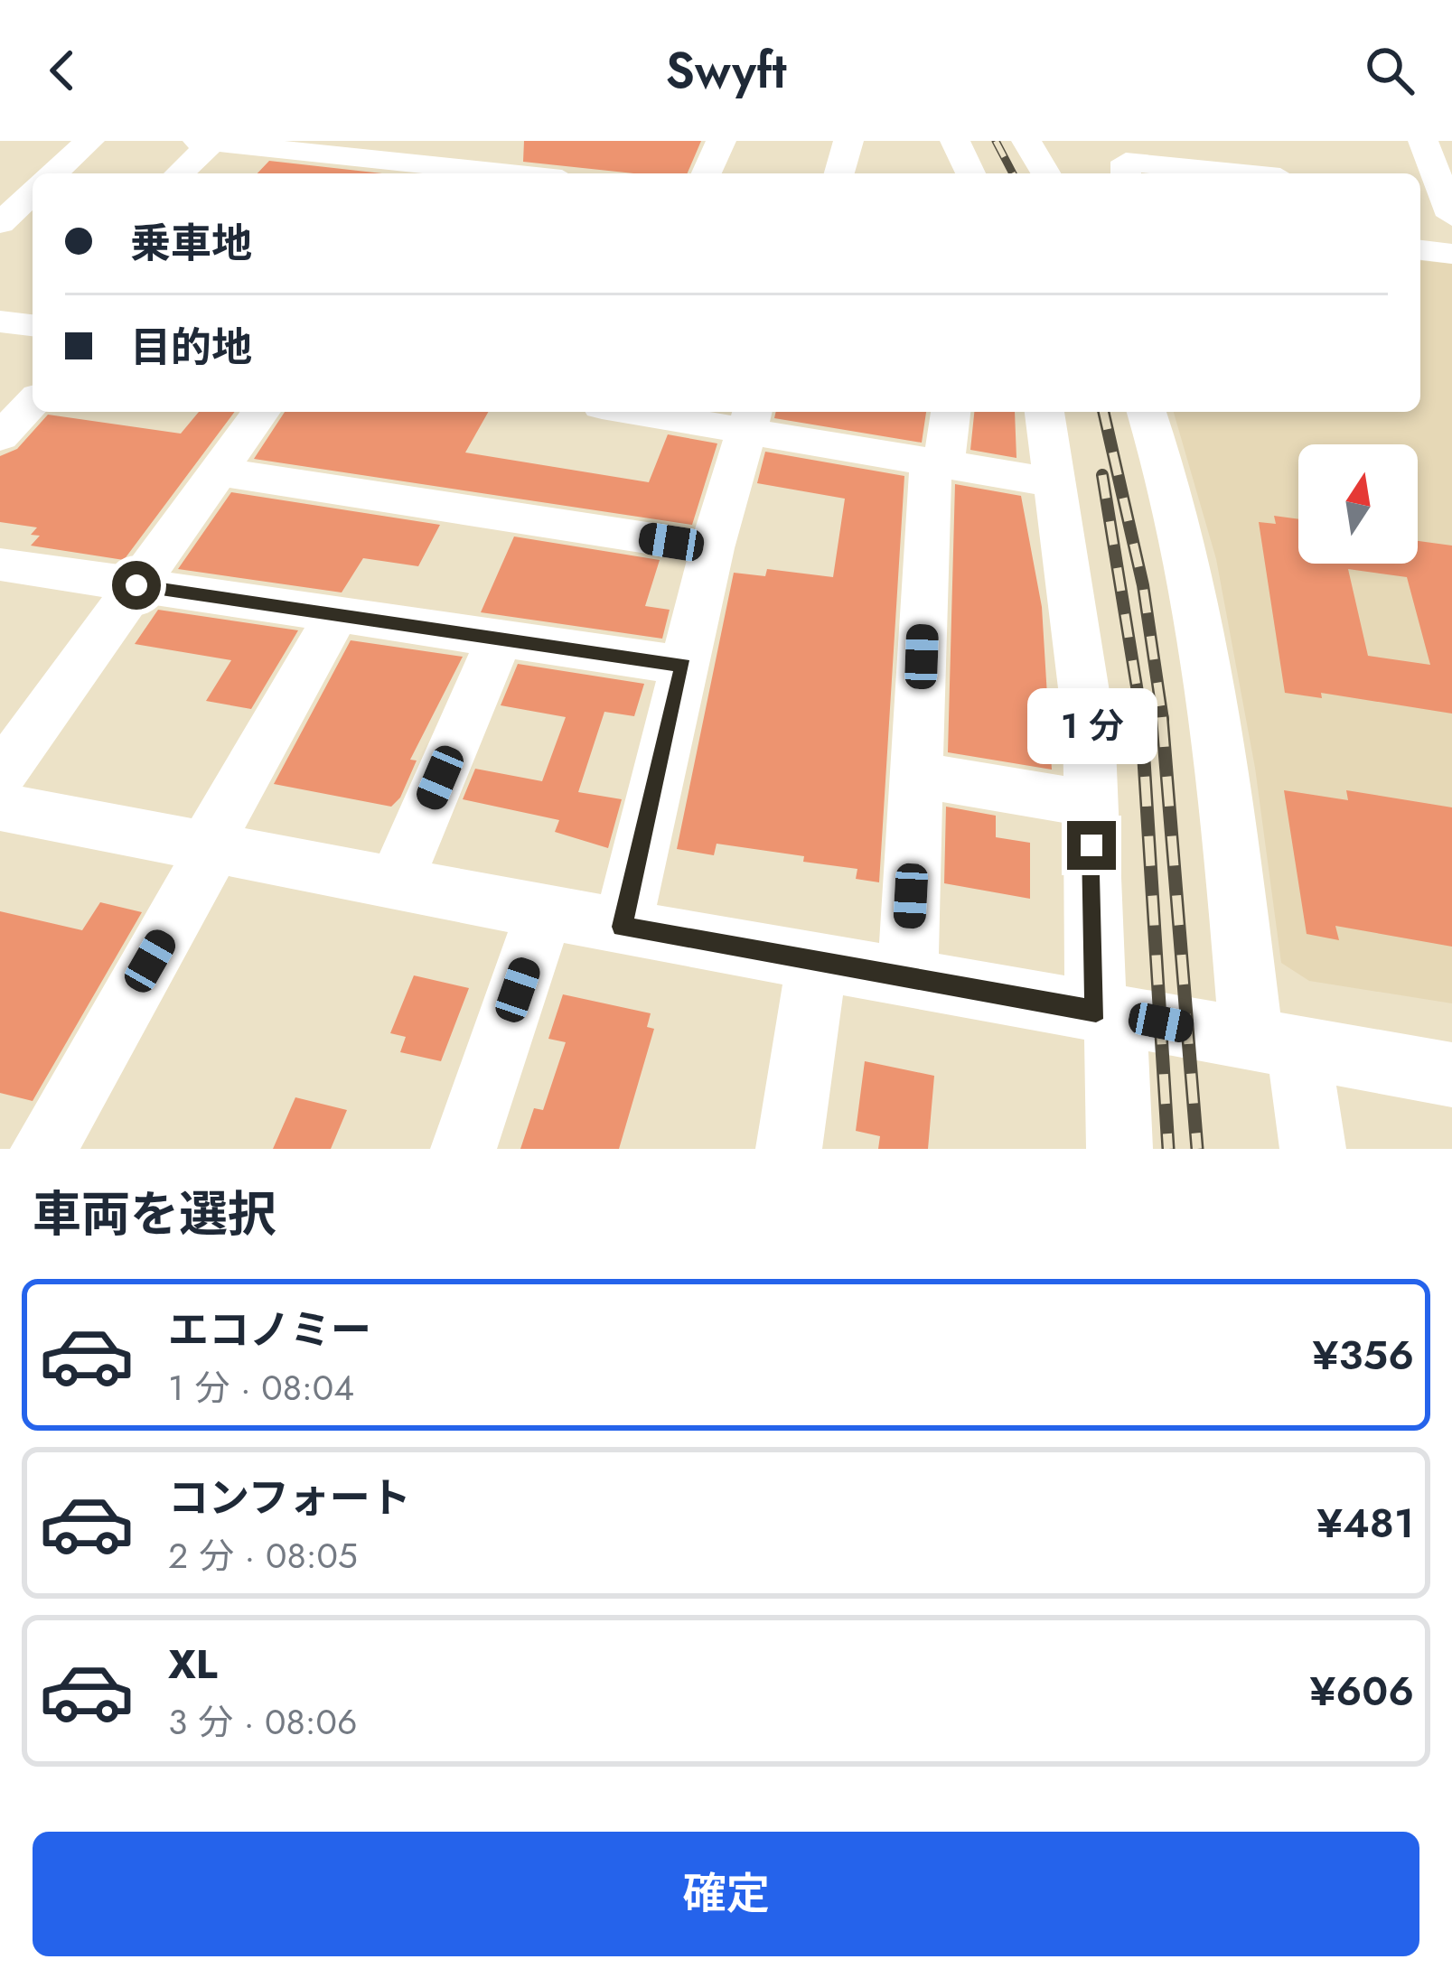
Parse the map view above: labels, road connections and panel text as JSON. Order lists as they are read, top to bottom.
{
  "north": "top",
  "page": {
    "header": "Swyft",
    "banner": ["乗車地", "目的地"],
    "bubble": "1 分",
    "heading": "車両を選択",
    "list": [
      {
        "name": "エコノミー",
        "note": "1 分 · 08:04",
        "value": "¥356"
      },
      {
        "name": "コンフォート",
        "note": "2 分 · 08:05",
        "value": "¥481"
      },
      {
        "name": "XL",
        "note": "3 分 · 08:06",
        "value": "¥606"
      }
    ],
    "buttons": "確定"
  }
}
